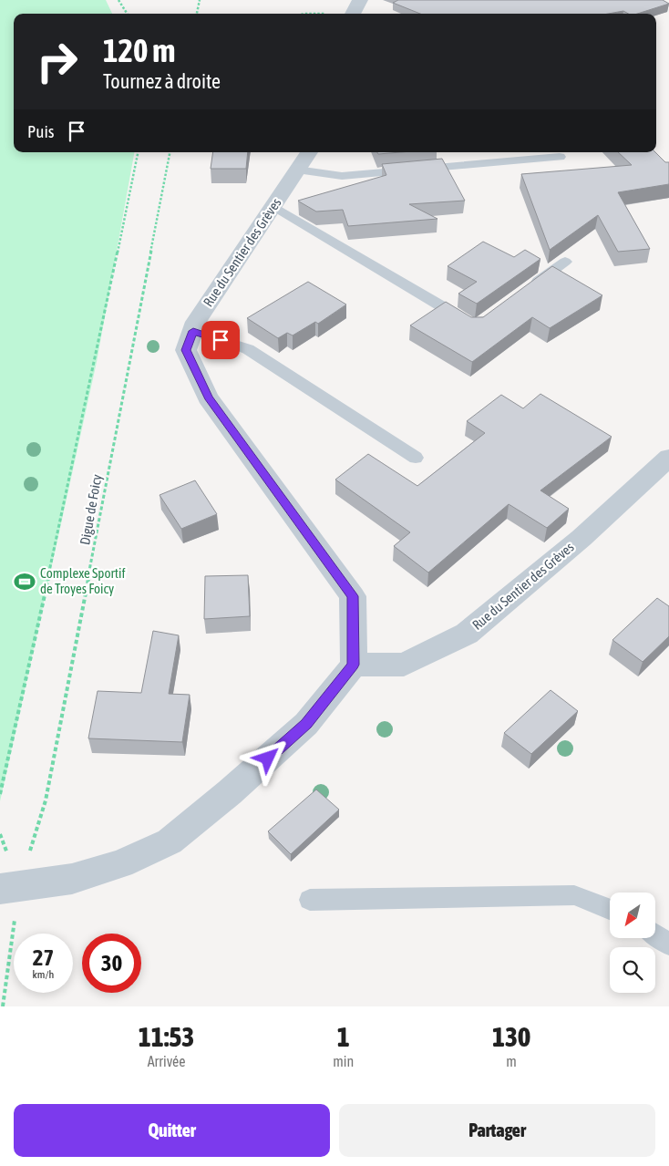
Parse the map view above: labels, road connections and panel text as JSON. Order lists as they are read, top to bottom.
{
  "streets": {
    "street": ["Rue du Sentier des Grèves"],
    "path": ["Digue de Foicy"]
  },
  "places": {
    "sports": ["Complexe Sportif de Troyes Foicy"]
  },
  "north": "bottom left",
  "page": {
    "turn": ["120 m", "Tournez à droite"],
    "then": "Puis",
    "speed": "27 km/h",
    "limit": "30",
    "eta": [
      "11:53",
      "Arrivée",
      "1",
      "min",
      "130",
      "m"
    ],
    "buttons": ["Quitter", "Partager"]
  }
}
